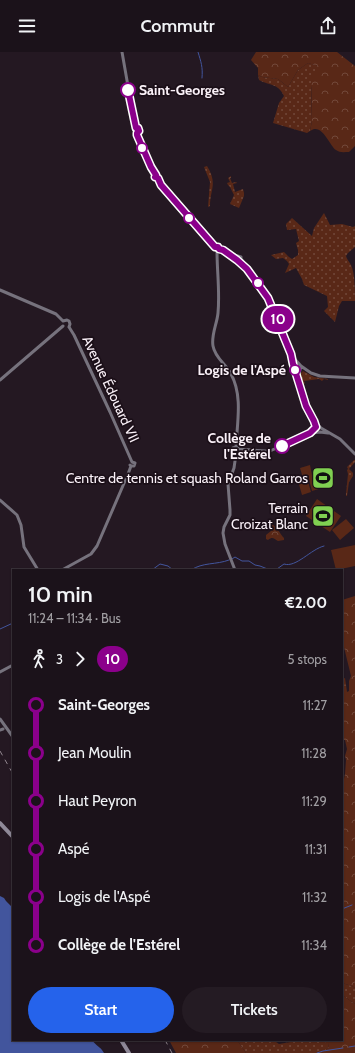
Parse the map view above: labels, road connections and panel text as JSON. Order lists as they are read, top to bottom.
{
  "streets": {
    "street": ["Avenue Édouard VII"]
  },
  "places": {
    "other": ["Saint-Georges", "Logis de l'Aspé", "Collège de l'Estérel"],
    "sports": ["Centre de tennis et squash Roland Garros", "Terrain Croizat Blanc"]
  },
  "lines": ["bus line 10"],
  "page": {
    "header": "Commutr",
    "on_map": "10",
    "heading": ["10 min", "11:24 – 11:34 · Bus", "€2.00"],
    "legs": ["3", "10", "5 stops"],
    "list": [
      {
        "name": "Saint-Georges",
        "value": "11:27"
      },
      {
        "name": "Jean Moulin",
        "value": "11:28"
      },
      {
        "name": "Haut Peyron",
        "value": "11:29"
      },
      {
        "name": "Aspé",
        "value": "11:31"
      },
      {
        "name": "Logis de l'Aspé",
        "value": "11:32"
      },
      {
        "name": "Collège de l'Estérel",
        "value": "11:34"
      }
    ],
    "buttons": ["Start", "Tickets"]
  }
}
